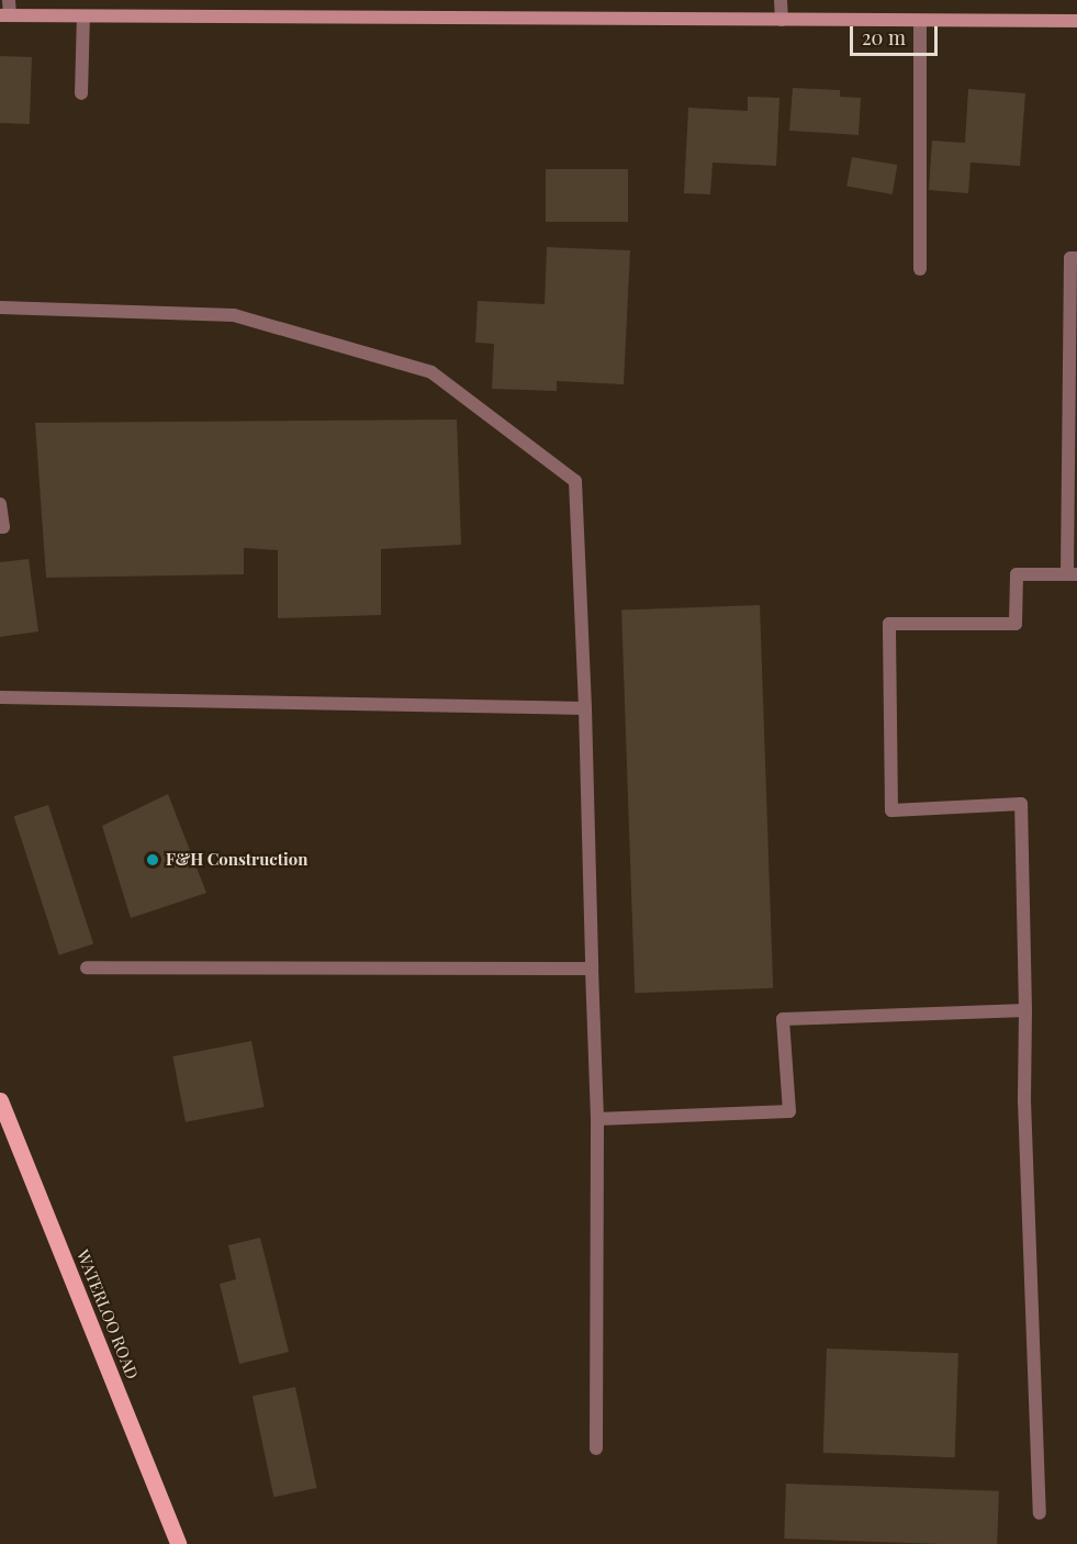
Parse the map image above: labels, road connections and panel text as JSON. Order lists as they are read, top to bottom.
{
  "streets": {
    "main road": ["WATERLOO ROAD"]
  },
  "places": ["F&H Construction"],
  "scale_bar": "20 m"
}
